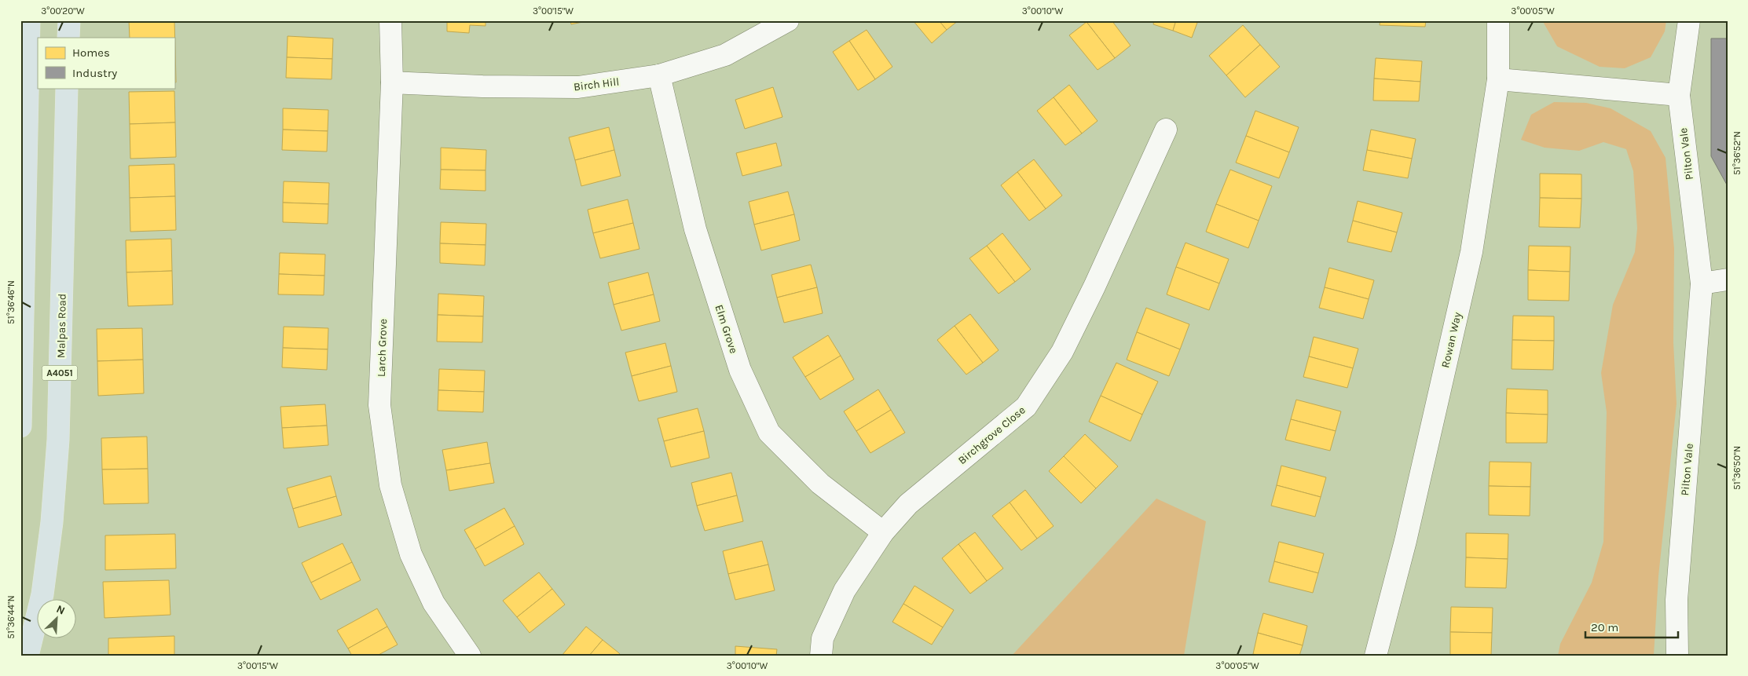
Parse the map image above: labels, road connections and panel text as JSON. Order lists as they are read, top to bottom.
{
  "streets": {
    "main road": ["Malpas Road", "A4051"],
    "street": [
      "Birch Hill",
      "Pilton Vale",
      "Elm Grove",
      "Rowan Way",
      "Larch Grove",
      "Birchgrove Close"
    ]
  },
  "crossings": [
    ["Birch Hill", "Elm Grove"],
    ["Birch Hill", "Larch Grove"],
    ["Elm Grove", "Birchgrove Close"]
  ],
  "legend": ["Homes", "Industry"],
  "scale_bar": "20 m",
  "north": "top right",
  "coordinates": [
    "3°00'20\"W",
    "3°00'15\"W",
    "3°00'10\"W",
    "3°00'05\"W",
    "51°36'52\"N",
    "51°36'46\"N",
    "51°36'50\"N",
    "51°36'44\"N"
  ]
}
